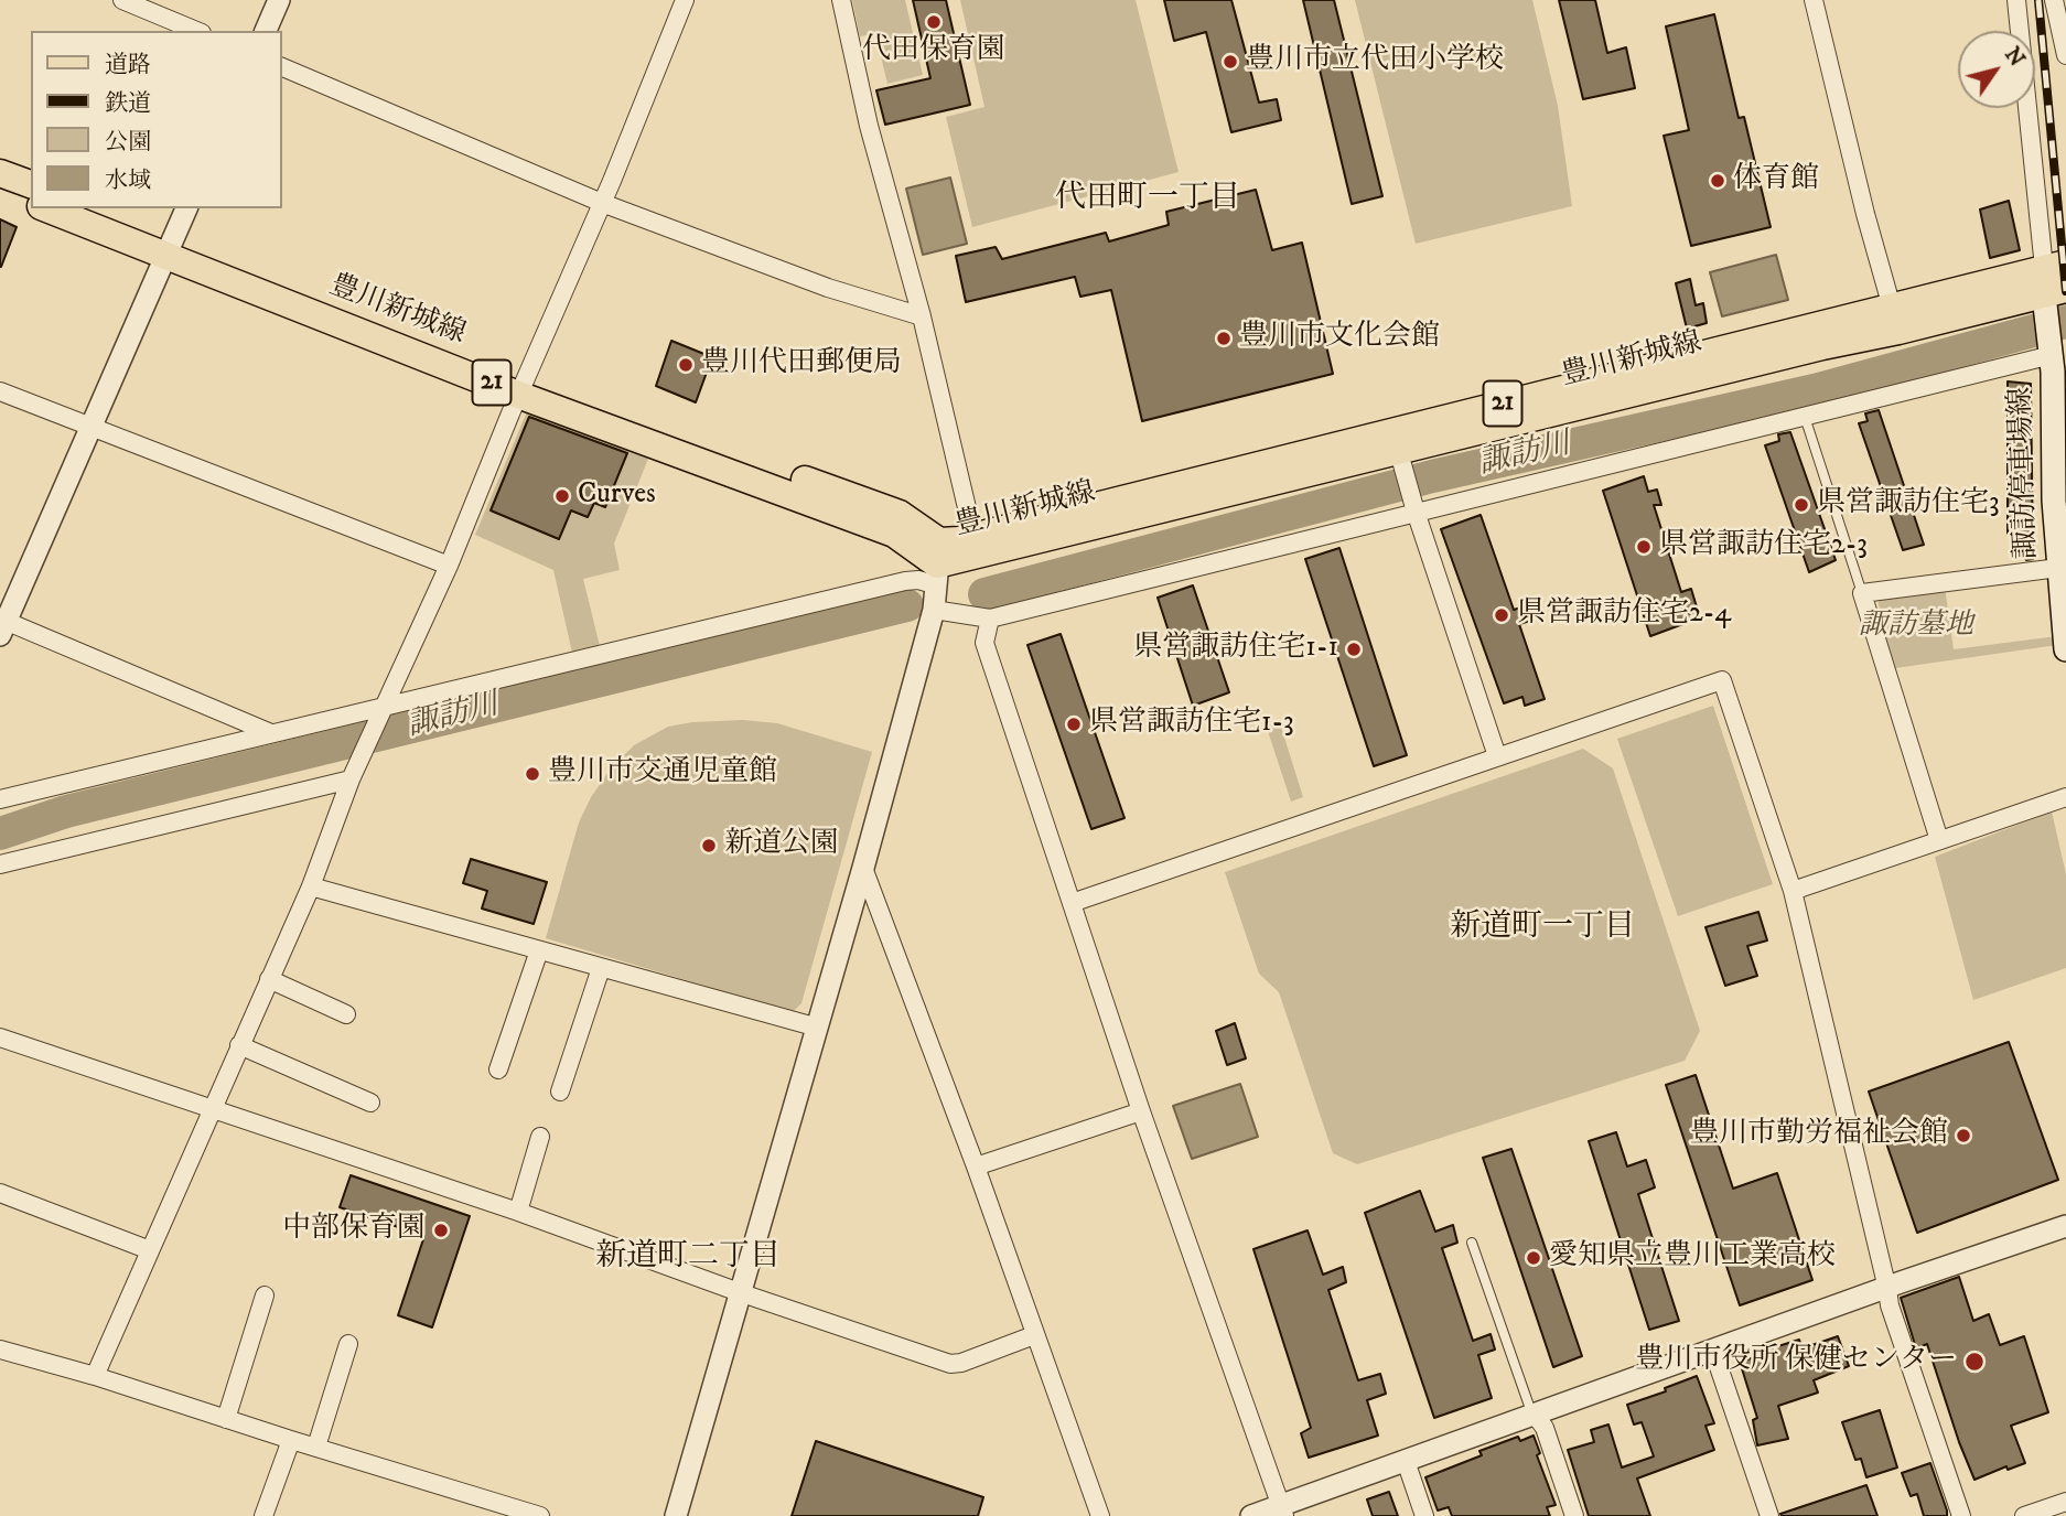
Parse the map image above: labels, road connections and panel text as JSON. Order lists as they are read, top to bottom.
{
  "streets": {
    "main road": ["豊川新城線", "21", "諏訪停車場線"]
  },
  "crossings": [
    ["豊川新城線", "諏訪停車場線"]
  ],
  "districts": ["代田町一丁目", "新道町一丁目", "新道町二丁目"],
  "water": ["諏訪川"],
  "parks": ["諏訪墓地"],
  "places": [
    "代田保育園",
    "豊川市立代田小学校",
    "体育館",
    "豊川市文化会館",
    "豊川代田郵便局",
    "Curves",
    "県営諏訪住宅3",
    "県営諏訪住宅2-3",
    "県営諏訪住宅2-4",
    "県営諏訪住宅1-1",
    "県営諏訪住宅1-3",
    "豊川市交通児童館",
    "新道公園",
    "豊川市勤労福祉会館",
    "中部保育園",
    "愛知県立豊川工業高校",
    "豊川市役所 保健センター"
  ],
  "legend": [
    "道路",
    "鉄道",
    "公園",
    "水域"
  ],
  "north": "top right"
}
